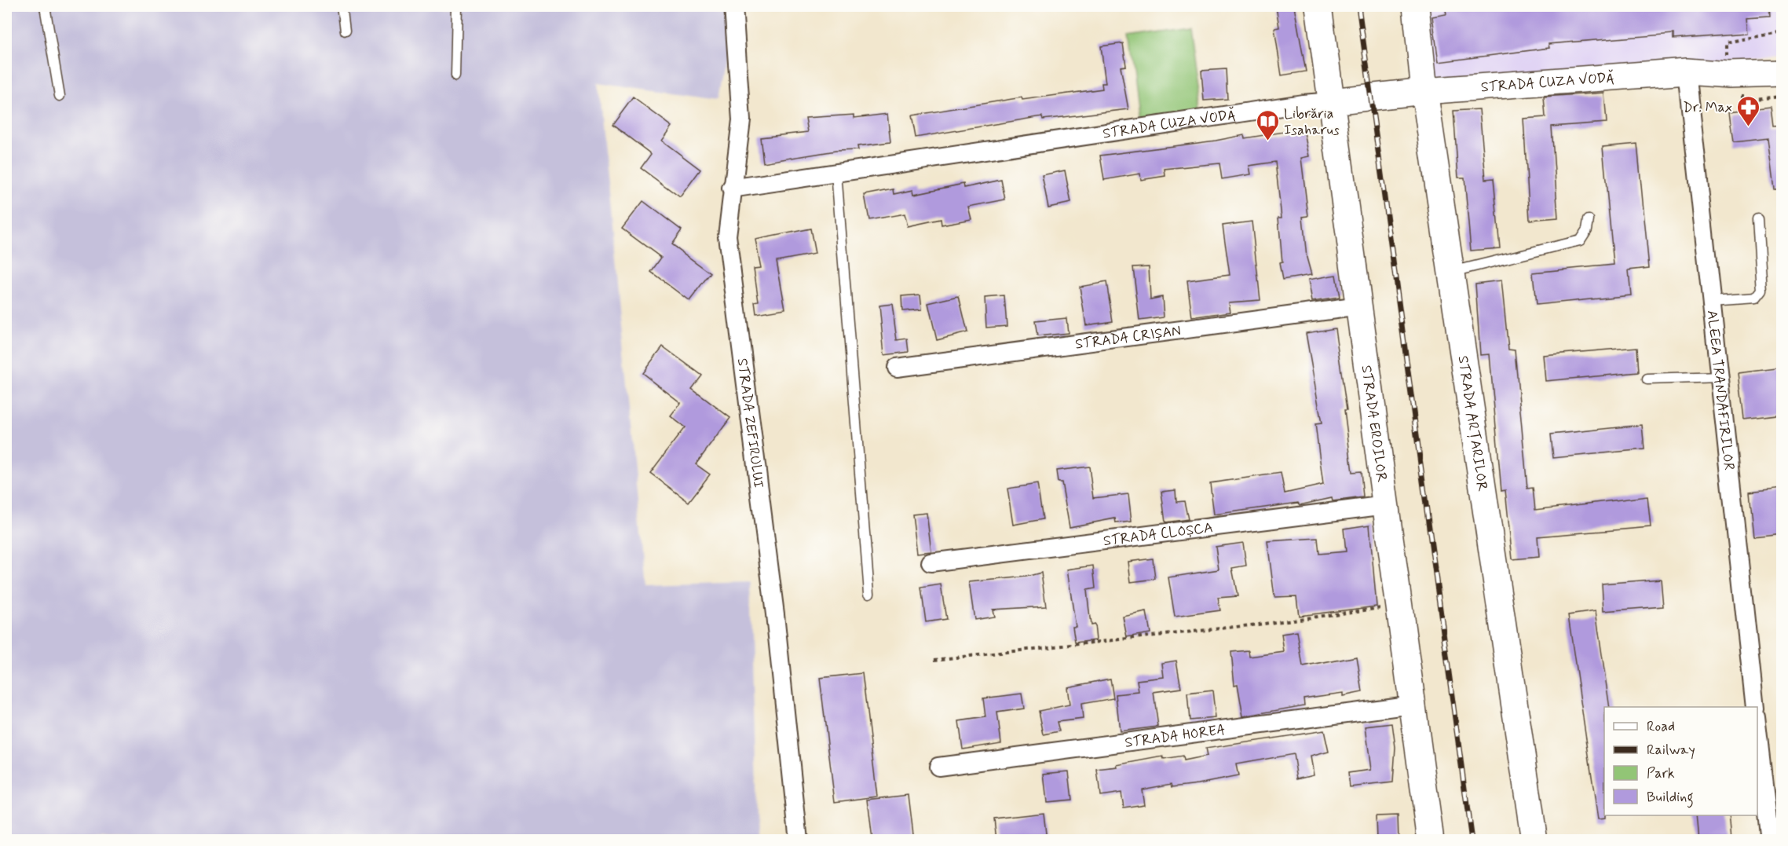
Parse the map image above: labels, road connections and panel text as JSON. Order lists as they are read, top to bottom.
{
  "streets": {
    "street": [
      "STRADA CUZA VODĂ",
      "STRADA CRIȘAN",
      "ALEEA TRANDAFIRILOR",
      "STRADA EROILOR",
      "STRADA ZEFIRULUI",
      "STRADA ARȚARILOR",
      "STRADA CLOȘCA",
      "STRADA HOREA"
    ]
  },
  "crossings": [
    ["STRADA CUZA VODĂ", "ALEEA TRANDAFIRILOR"],
    ["STRADA CUZA VODĂ", "STRADA EROILOR"],
    ["STRADA CUZA VODĂ", "STRADA ZEFIRULUI"],
    ["STRADA CUZA VODĂ", "STRADA ARȚARILOR"],
    ["STRADA CRIȘAN", "STRADA EROILOR"],
    ["STRADA EROILOR", "STRADA CLOȘCA"],
    ["STRADA EROILOR", "STRADA HOREA"]
  ],
  "places": {
    "pharmacy": ["Dr. Max"],
    "library": ["Librăria Isaharus"]
  },
  "legend": [
    "Road",
    "Railway",
    "Park",
    "Building"
  ]
}
